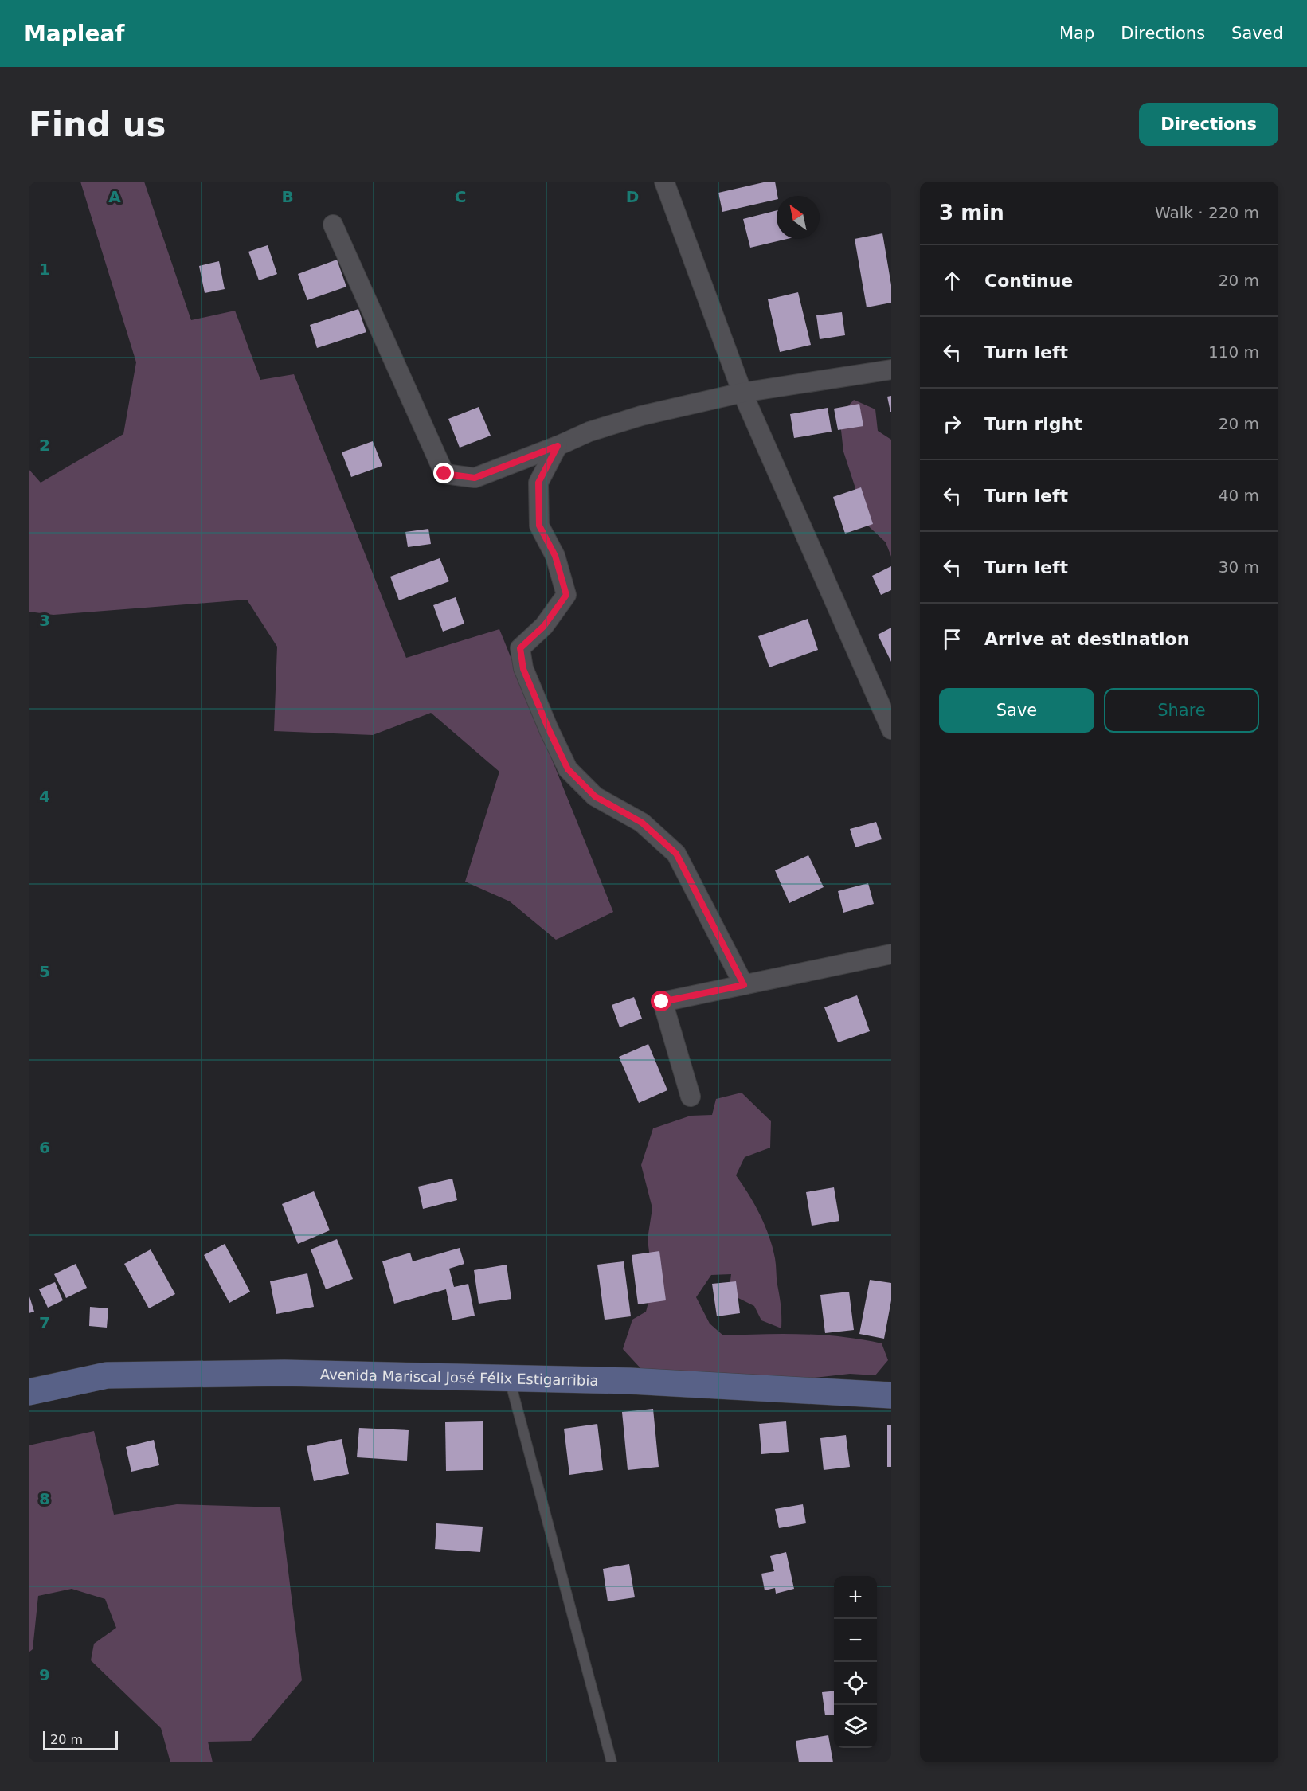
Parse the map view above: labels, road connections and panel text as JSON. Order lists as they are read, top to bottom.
{
  "streets": {
    "main road": ["Avenida Mariscal José Félix Estigarribia"]
  },
  "scale_bar": "20 m",
  "north": "top left",
  "page": {
    "header": "Mapleaf",
    "nav": ["Map", "Directions", "Saved"],
    "buttons": [
      "Directions",
      ["Save", "Share"]
    ],
    "title": "Find us",
    "heading": ["3 min", "Walk · 220 m"],
    "list": [
      ["Continue", "20 m"],
      ["Turn left", "110 m"],
      ["Turn right", "20 m"],
      ["Turn left", "40 m"],
      ["Turn left", "30 m"],
      "Arrive at destination"
    ],
    "map_buttons": ["+", "−"],
    "scale": "20 m"
  },
  "grid": {
    "columns": [
      "A",
      "B",
      "C",
      "D"
    ],
    "rows": [
      "1",
      "2",
      "3",
      "4",
      "5",
      "6",
      "7",
      "8",
      "9"
    ]
  }
}
